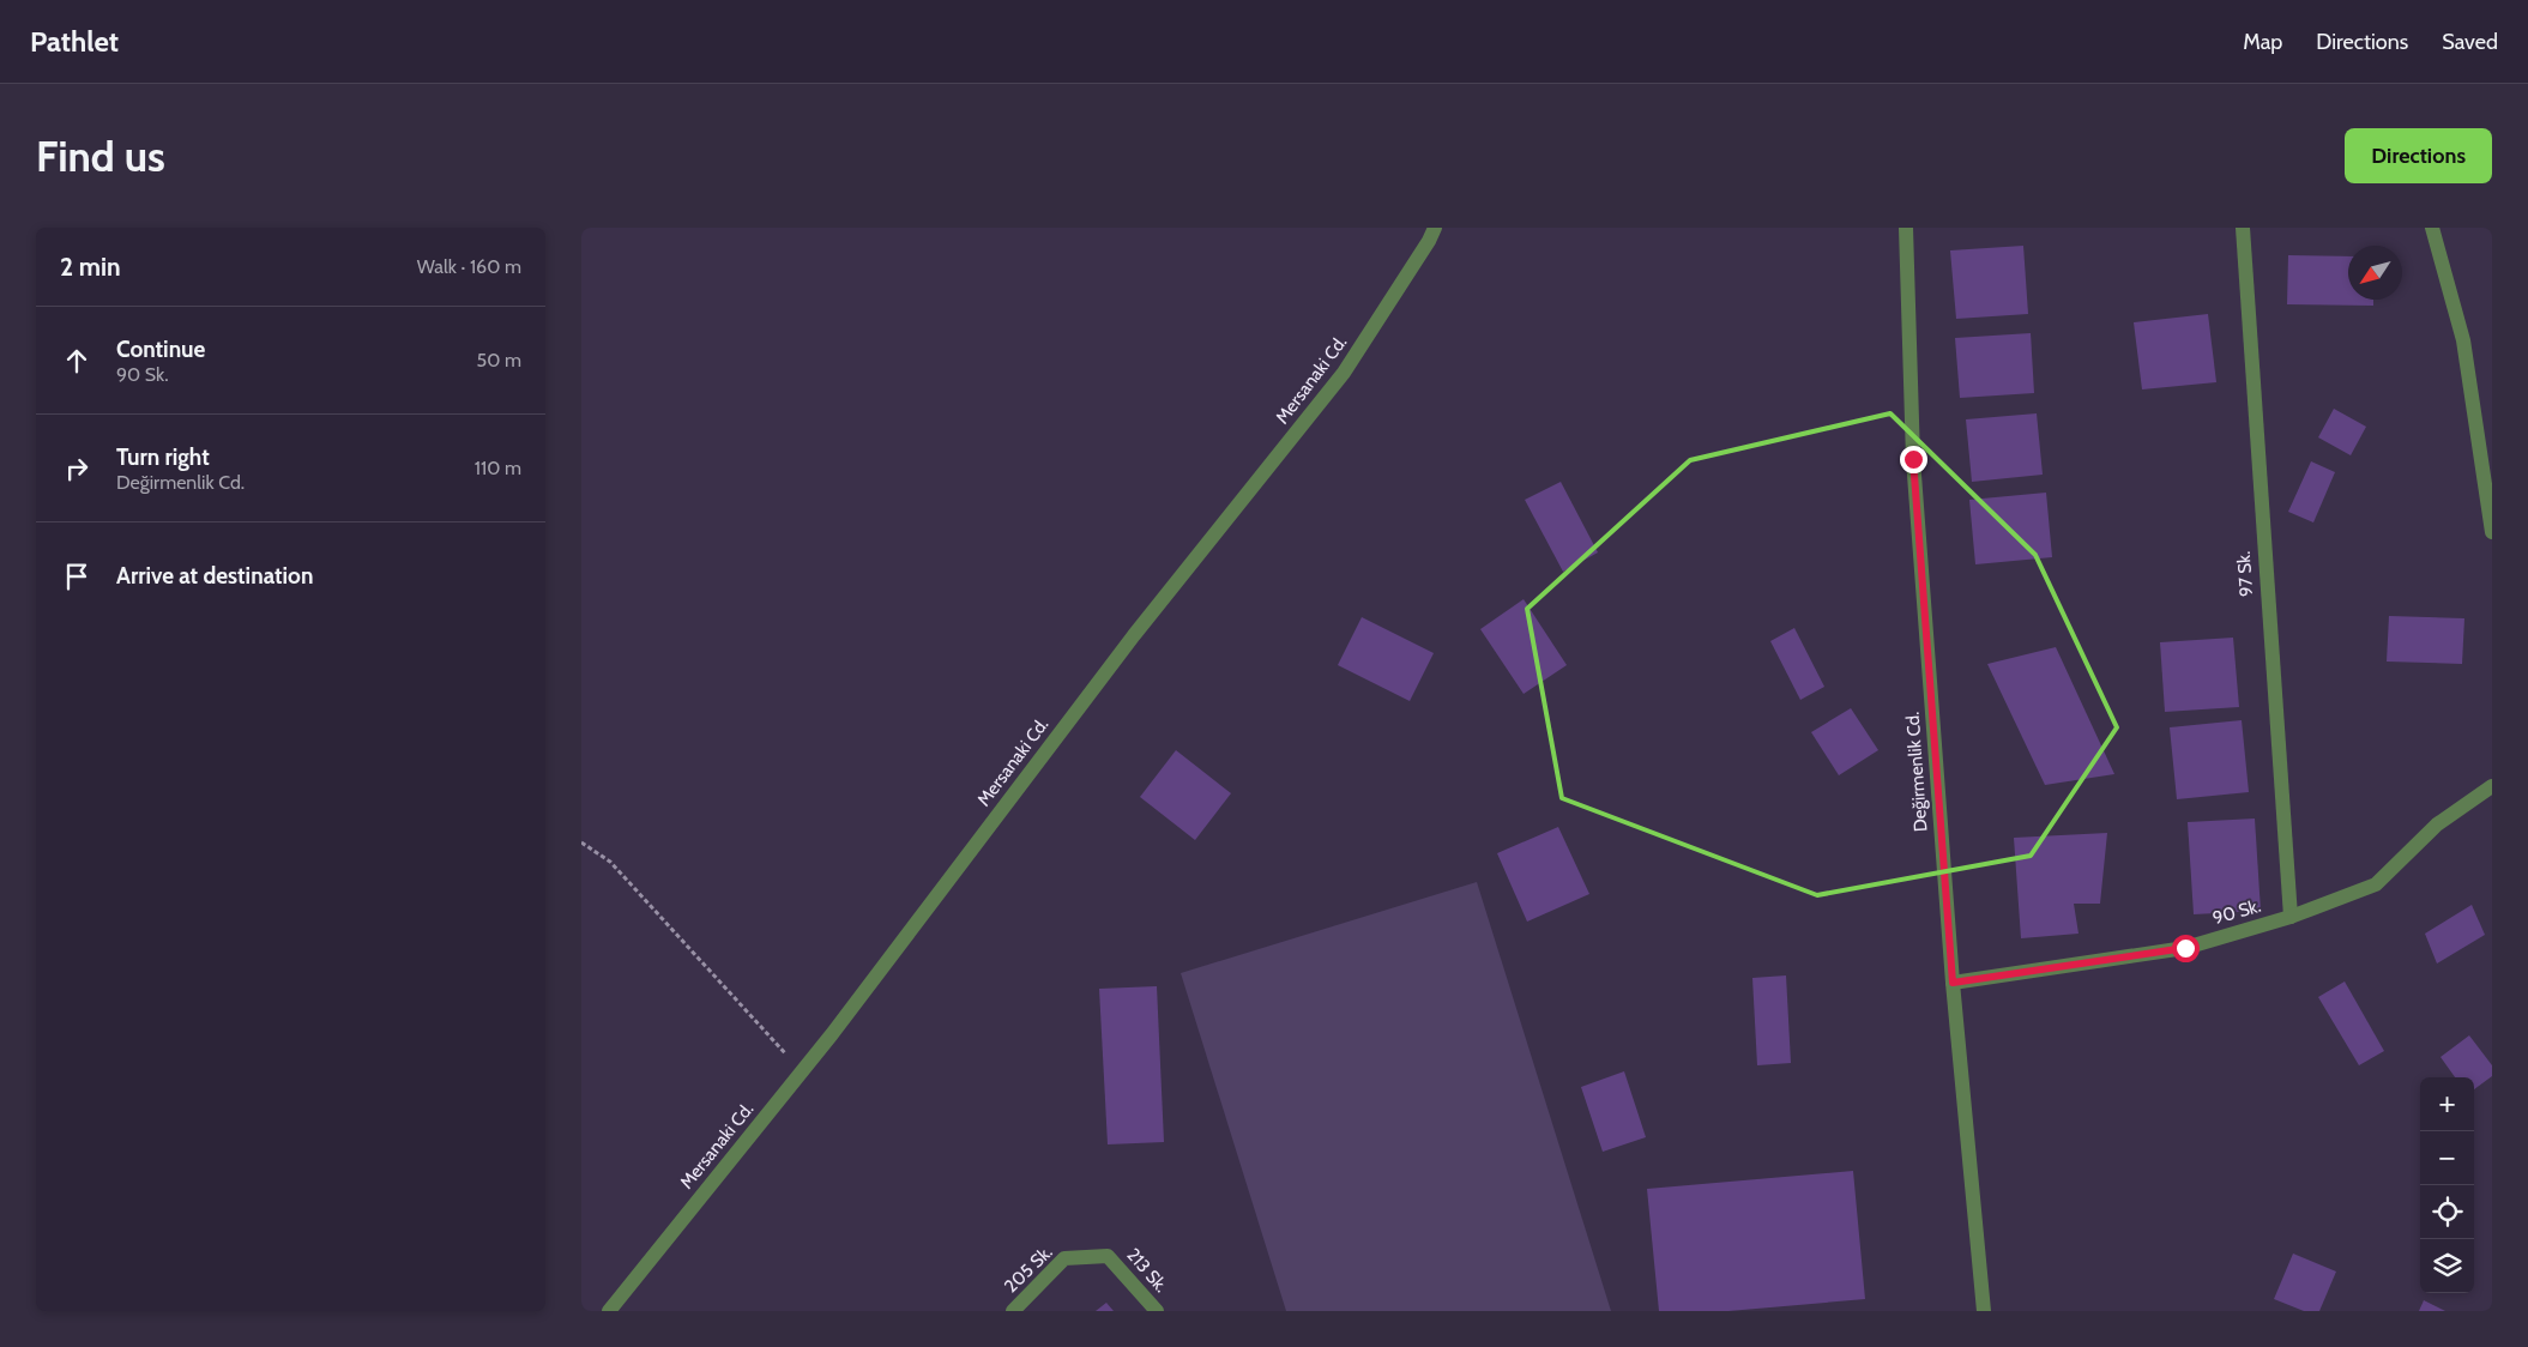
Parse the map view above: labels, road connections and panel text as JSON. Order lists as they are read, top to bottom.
{
  "streets": {
    "street": [
      "Mersanaki Cd.",
      "97 Sk.",
      "Değirmenlik Cd.",
      "90 Sk.",
      "205 Sk.",
      "213 Sk."
    ]
  },
  "crossings": [
    ["97 Sk.", "90 Sk."],
    ["Değirmenlik Cd.", "90 Sk."],
    ["205 Sk.", "213 Sk."]
  ],
  "north": "bottom left",
  "page": {
    "header": "Pathlet",
    "nav": ["Map", "Directions", "Saved"],
    "buttons": "Directions",
    "title": "Find us",
    "heading": ["2 min", "Walk · 160 m"],
    "list": [
      ["Continue", "90 Sk.", "50 m"],
      ["Turn right", "Değirmenlik Cd.", "110 m"],
      "Arrive at destination"
    ],
    "map_buttons": ["+", "−"]
  }
}
